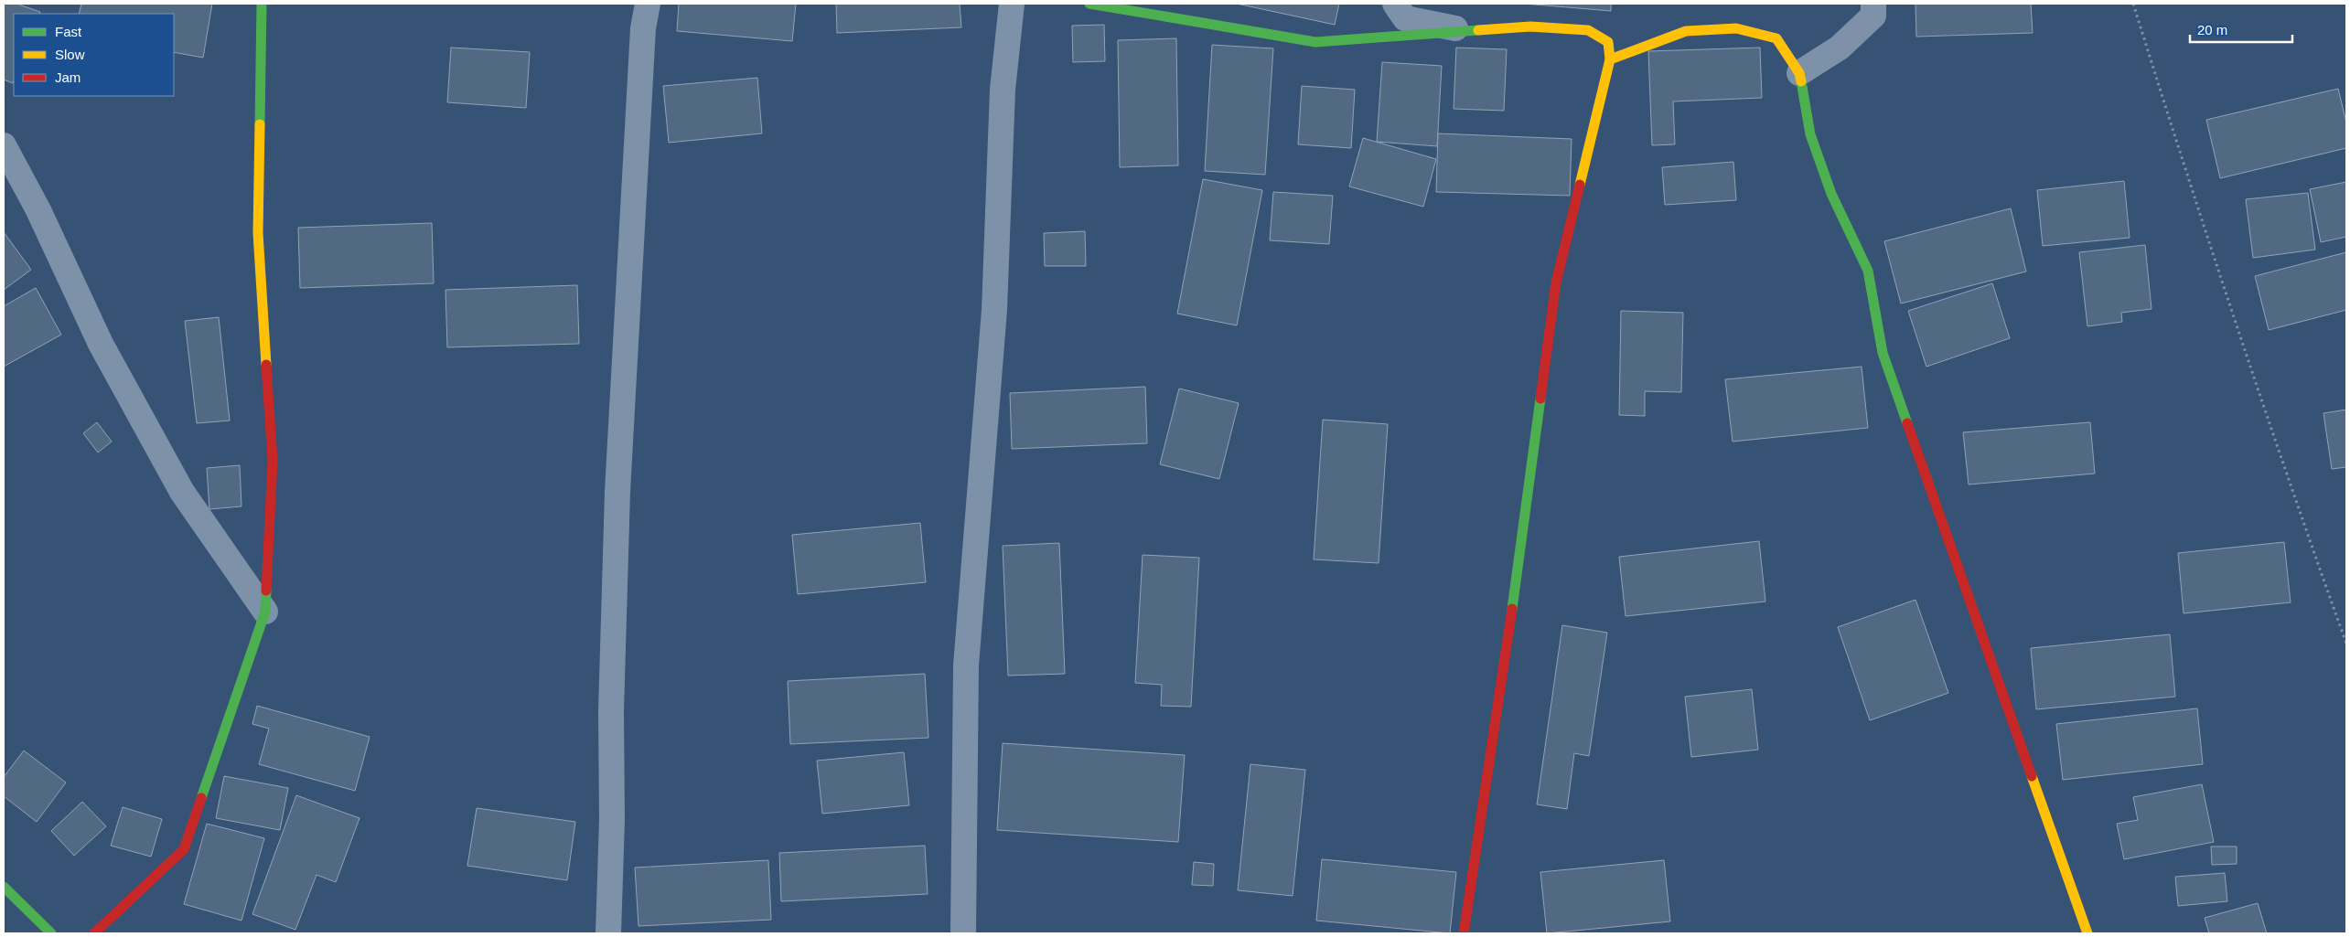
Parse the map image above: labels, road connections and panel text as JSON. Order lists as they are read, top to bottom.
{
  "legend": ["Fast", "Slow", "Jam"],
  "scale_bar": "20 m"
}
